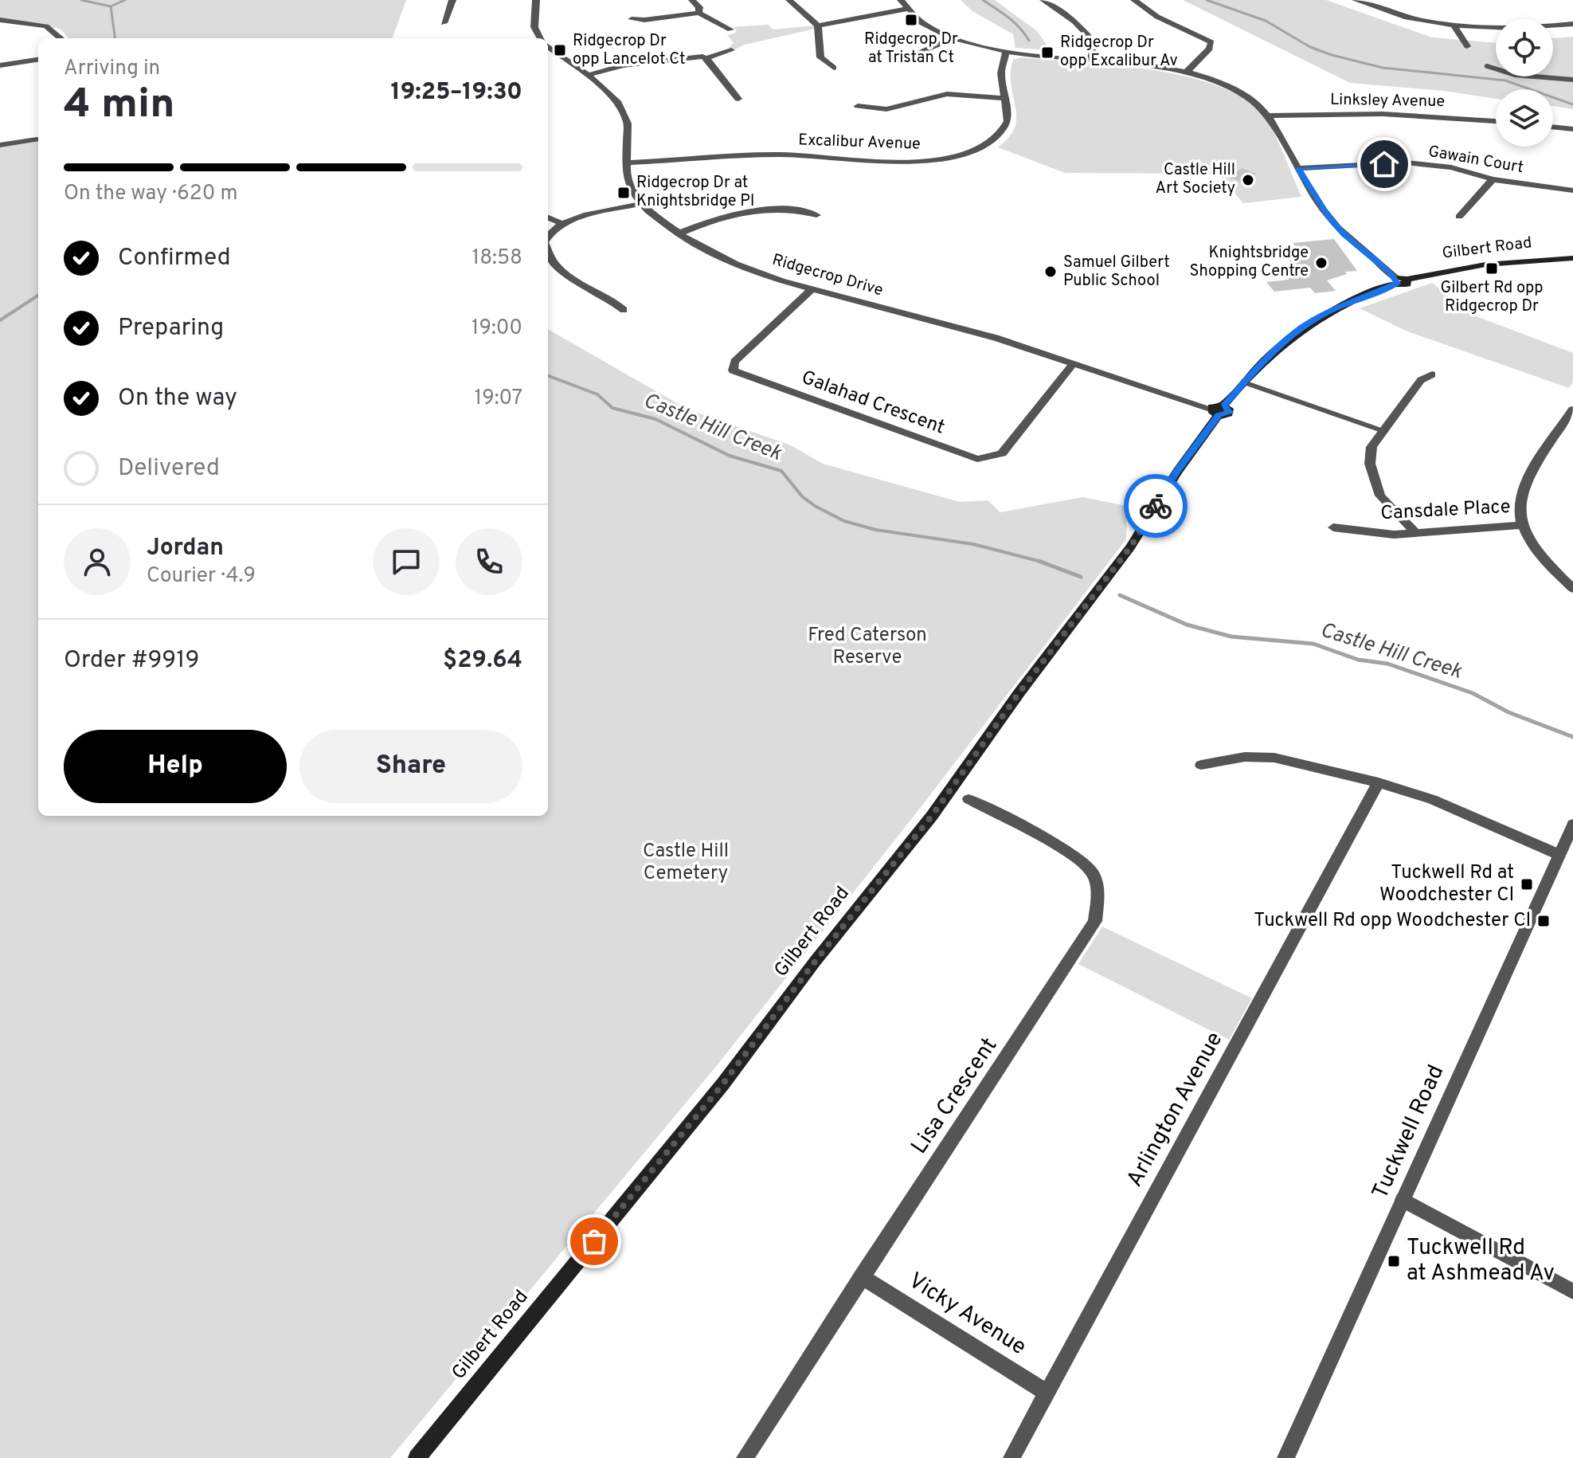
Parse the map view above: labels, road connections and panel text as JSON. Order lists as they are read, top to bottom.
{
  "streets": {
    "main road": ["Gilbert Road"],
    "street": [
      "Linksley Avenue",
      "Excalibur Avenue",
      "Gawain Court",
      "Ridgecrop Drive",
      "Galahad Crescent",
      "Cansdale Place",
      "Lisa Crescent",
      "Arlington Avenue",
      "Tuckwell Road",
      "Vicky Avenue"
    ]
  },
  "crossings": [
    ["Excalibur Avenue", "Ridgecrop Drive"],
    ["Gilbert Road", "Ridgecrop Drive"],
    ["Ridgecrop Drive", "Galahad Crescent"],
    ["Lisa Crescent", "Vicky Avenue"],
    ["Arlington Avenue", "Vicky Avenue"]
  ],
  "water": ["Castle Hill Creek"],
  "parks": ["Fred Caterson Reserve", "Castle Hill Cemetery"],
  "places": {
    "transit": [
      "Ridgecrop Dr at Tristan Ct",
      "Ridgecrop Dr opp Lancelot Ct",
      "Ridgecrop Dr opp Excalibur Av",
      "Ridgecrop Dr at Knightsbridge Pl",
      "Gilbert Rd opp Ridgecrop Dr",
      "Tuckwell Rd at Woodchester Cl",
      "Tuckwell Rd opp Woodchester Cl",
      "Tuckwell Rd at Ashmead Av"
    ],
    "other": ["Castle Hill Art Society", "Knightsbridge Shopping Centre", "Samuel Gilbert Public School"]
  },
  "page": {
    "heading": ["4 min", "Arriving in", "19:25–19:30"],
    "panel": [
      "Jordan",
      "Courier · 4.9",
      "Order #9919",
      "$29.64"
    ],
    "bar": "On the way · 620 m",
    "list": [
      ["Confirmed", "18:58"],
      ["Preparing", "19:00"],
      ["On the way", "19:07"],
      "Delivered"
    ],
    "buttons": ["Help", "Share"]
  }
}
